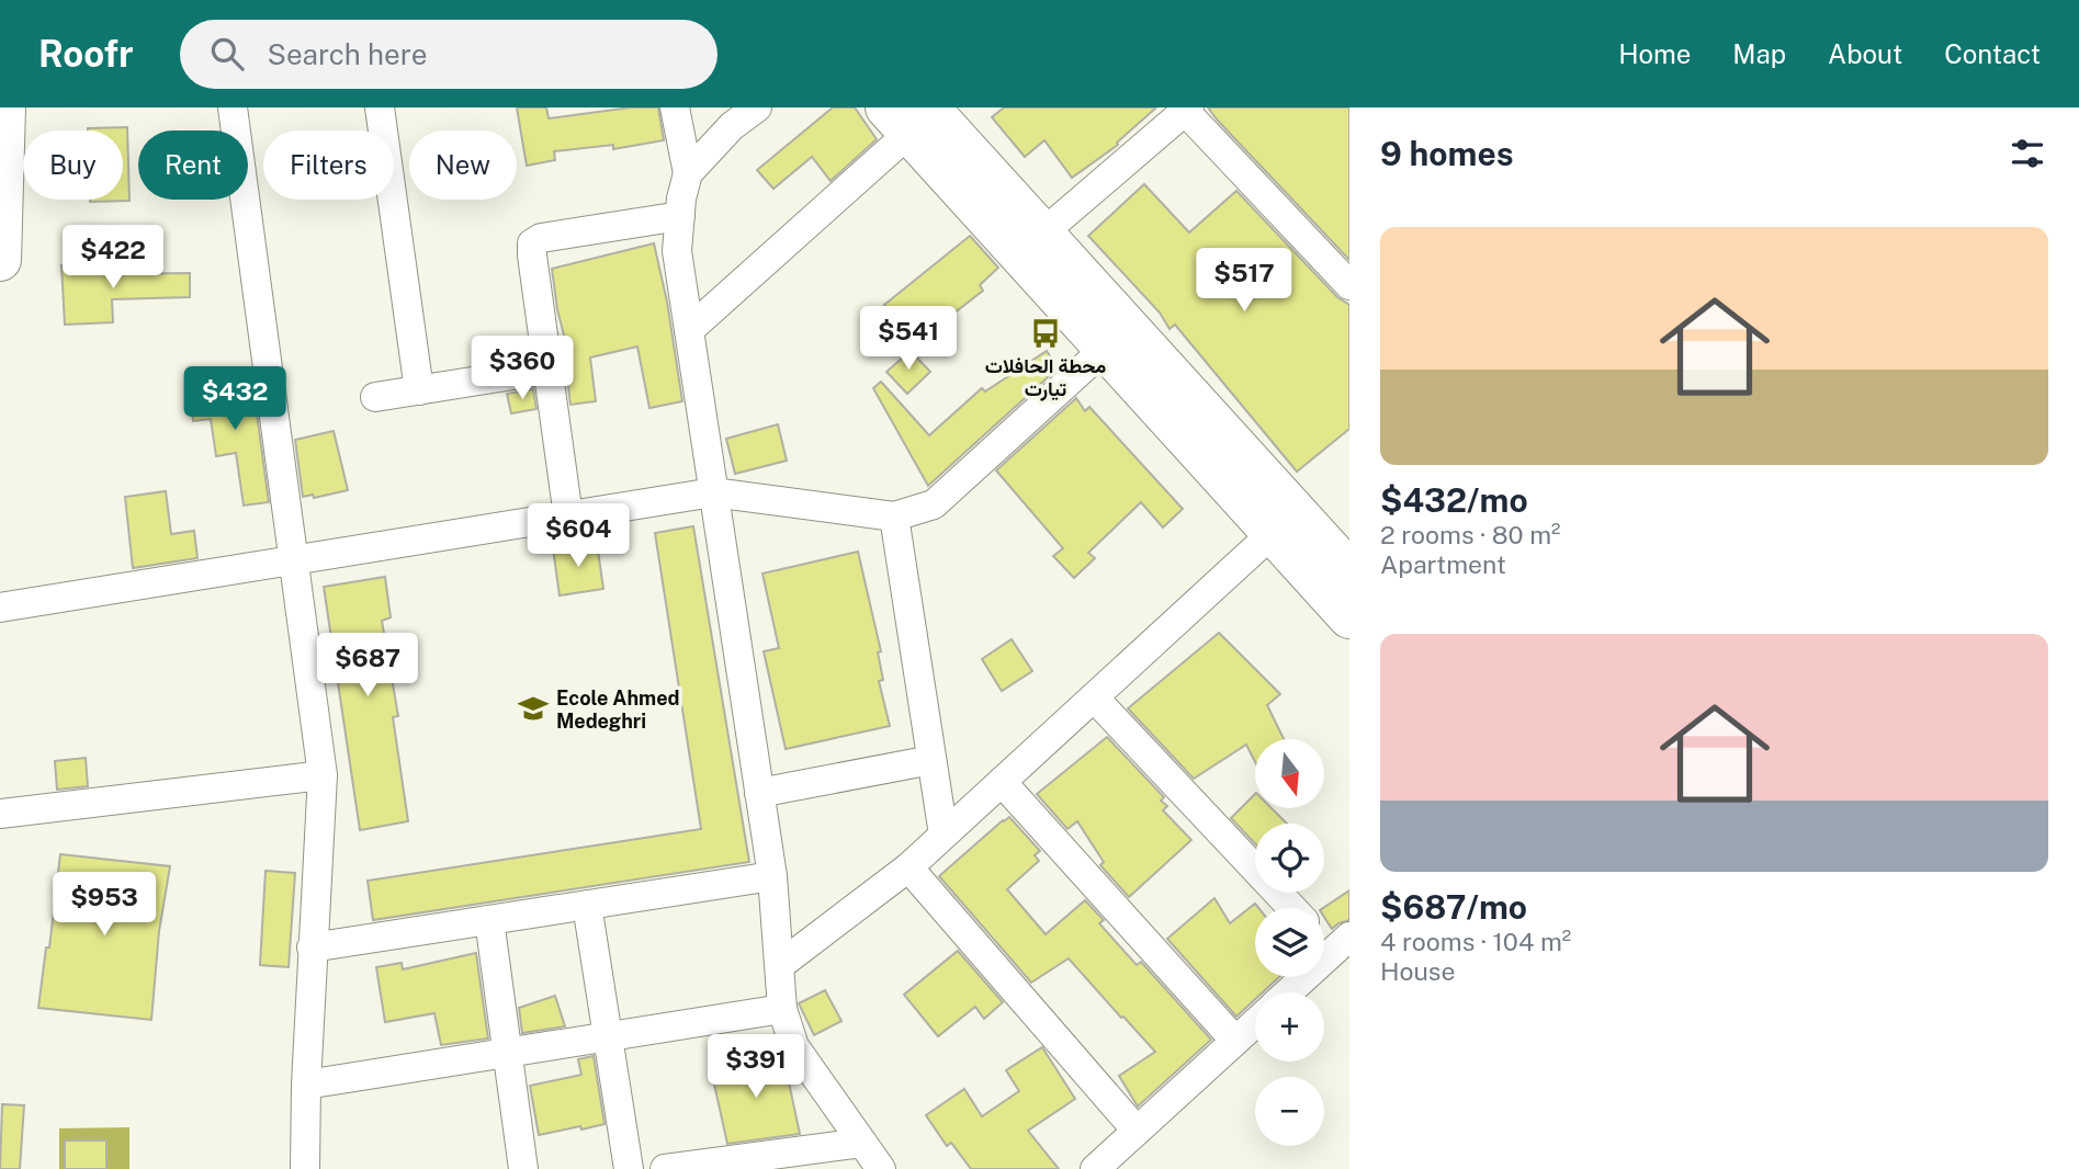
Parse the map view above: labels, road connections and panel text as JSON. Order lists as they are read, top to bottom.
{
  "places": {
    "bus stop": ["محطة الحافلات تيارت"],
    "school or university": ["Ecole Ahmed Medeghri"]
  },
  "north": "bottom",
  "page": {
    "header": "Roofr",
    "search": "Search here",
    "nav": [
      "Home",
      "Map",
      "About",
      "Contact"
    ],
    "heading": "9 homes",
    "chip": [
      "Buy",
      "Rent",
      "Filters",
      "New"
    ],
    "list": [
      {
        "name": "$432/mo",
        "note": "2 rooms · 80 m² · Apartment"
      },
      {
        "name": "$687/mo",
        "note": "4 rooms · 104 m² · House"
      }
    ],
    "price": [
      "$422",
      "$517",
      "$541",
      "$360",
      "$432",
      "$604",
      "$687",
      "$953",
      "$391"
    ],
    "map_buttons": ["+", "−"]
  }
}
